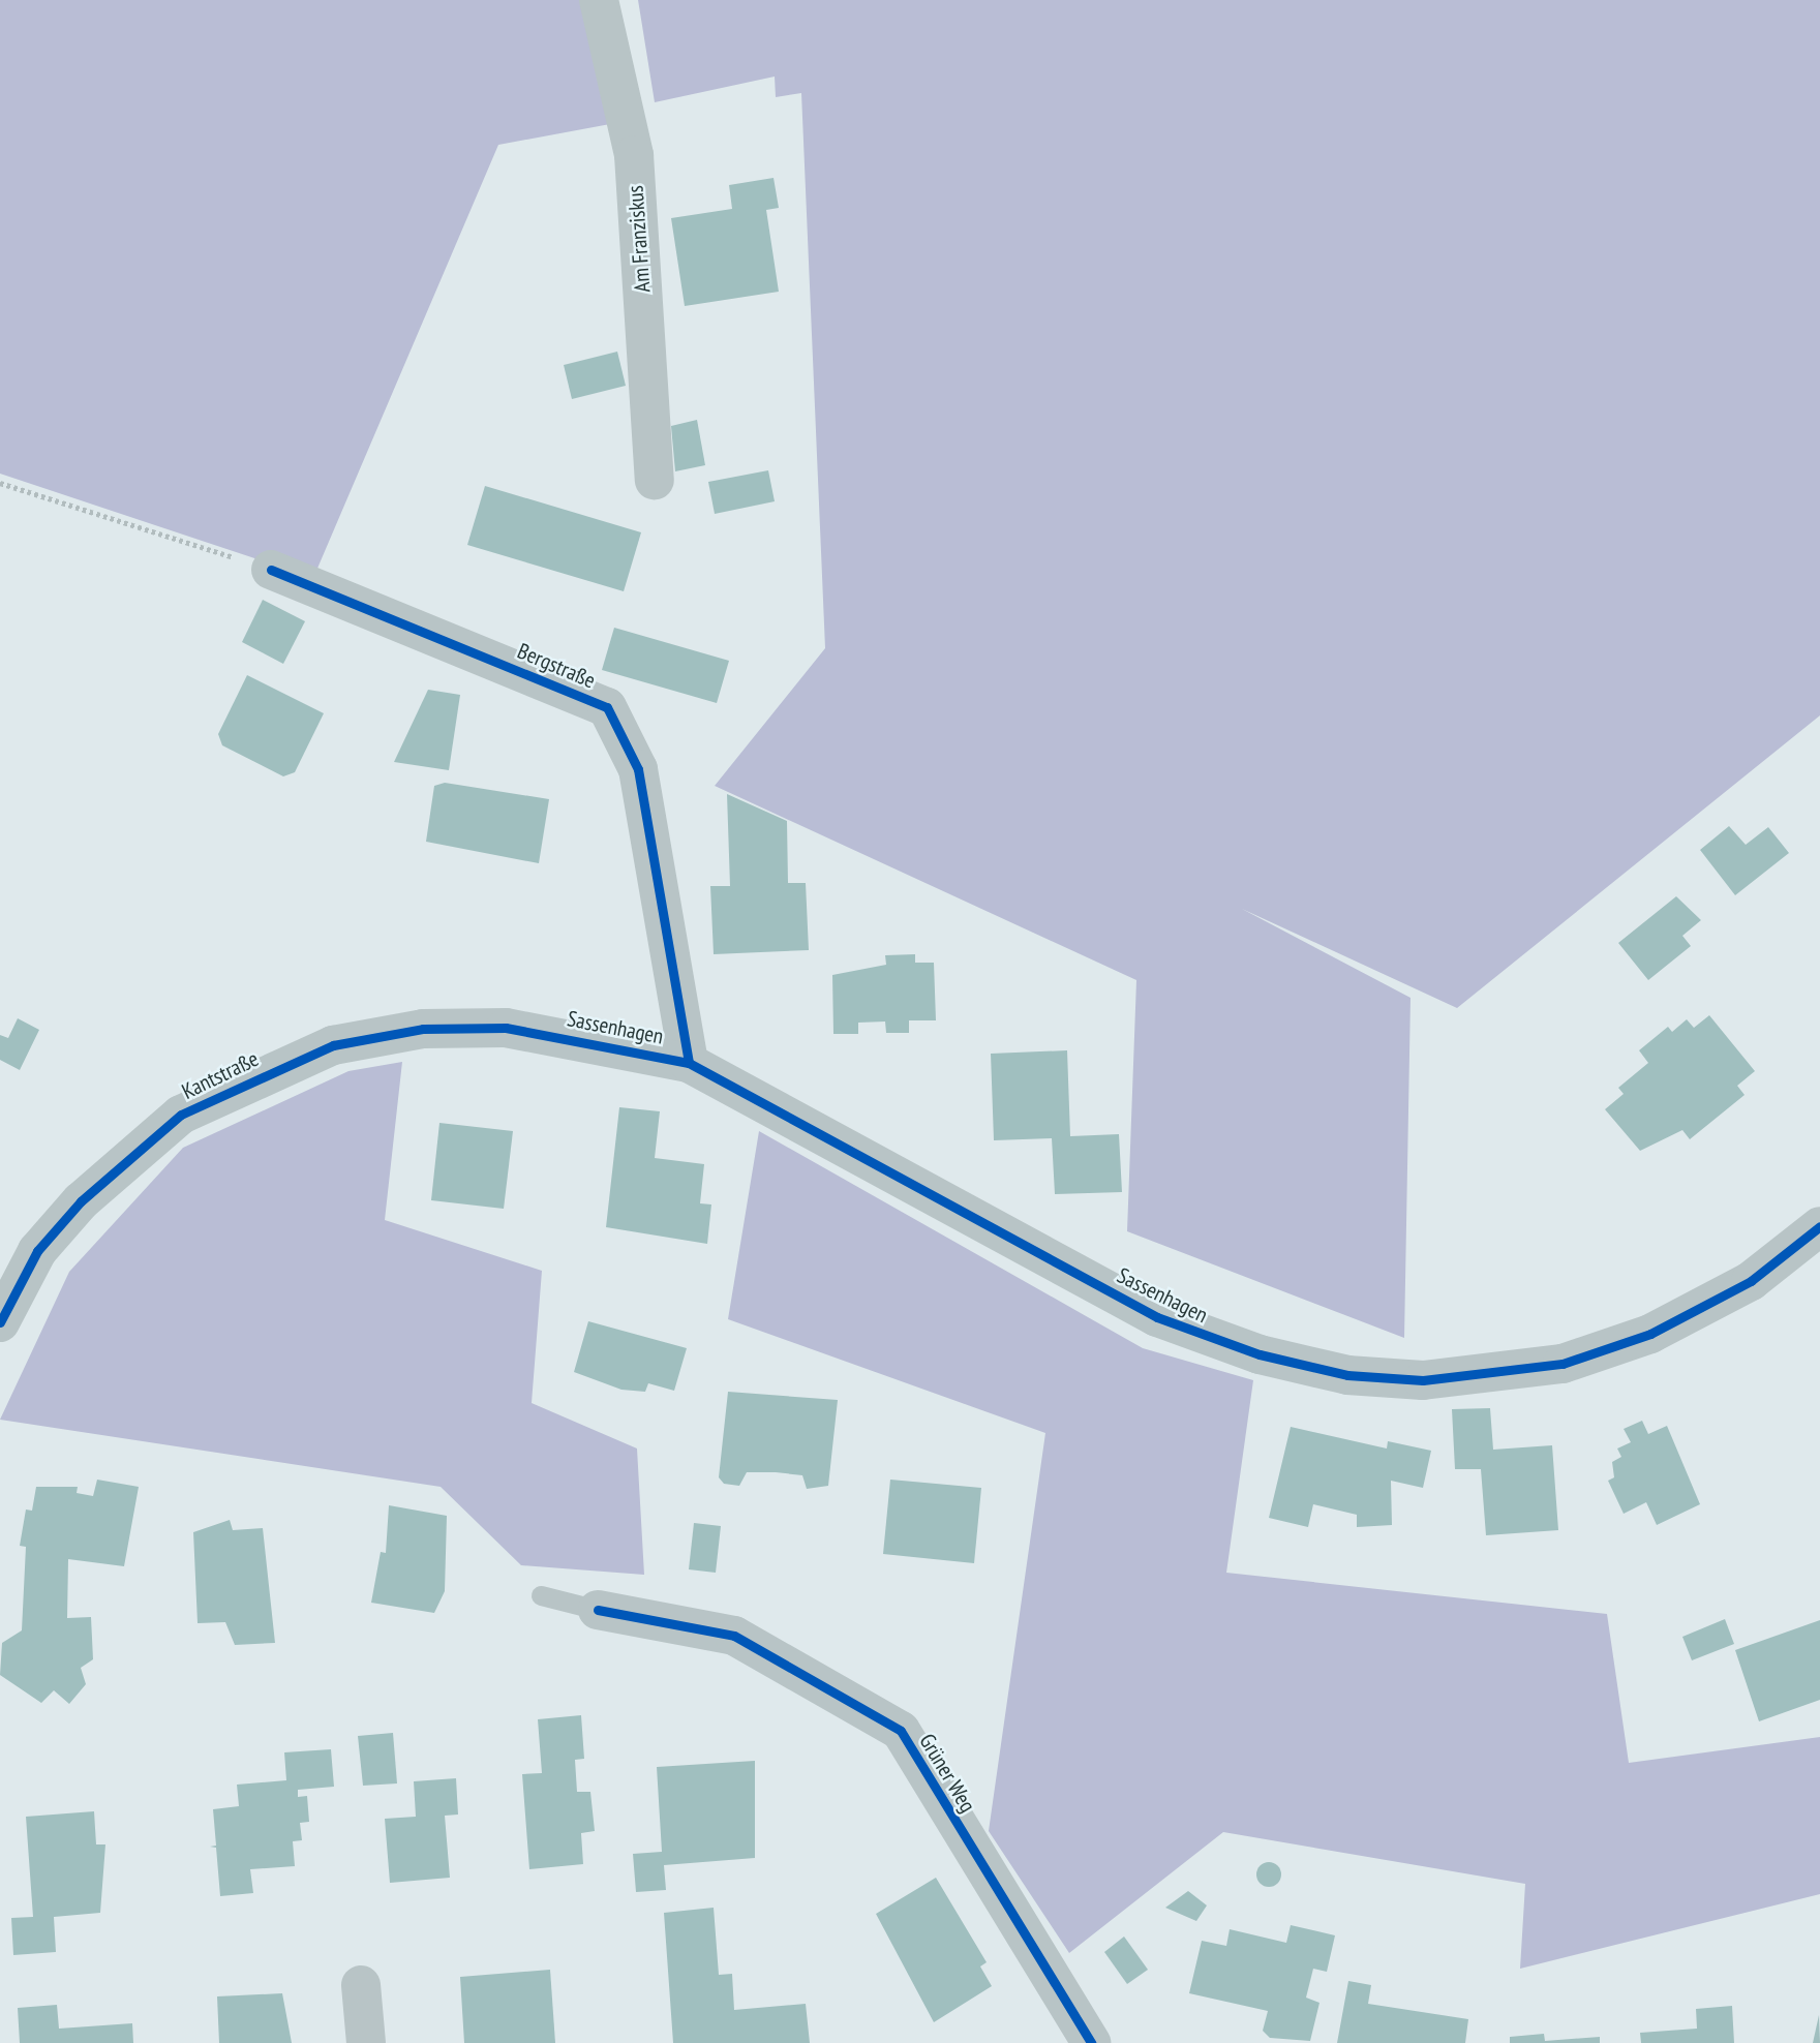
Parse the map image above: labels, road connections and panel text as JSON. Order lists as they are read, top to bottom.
{
  "streets": {
    "street": [
      "Am Franziskus",
      "Bergstraße",
      "Sassenhagen",
      "Kantstraße",
      "Grüner Weg"
    ]
  },
  "crossings": [
    ["Bergstraße", "Sassenhagen"],
    ["Sassenhagen", "Kantstraße"]
  ]
}
